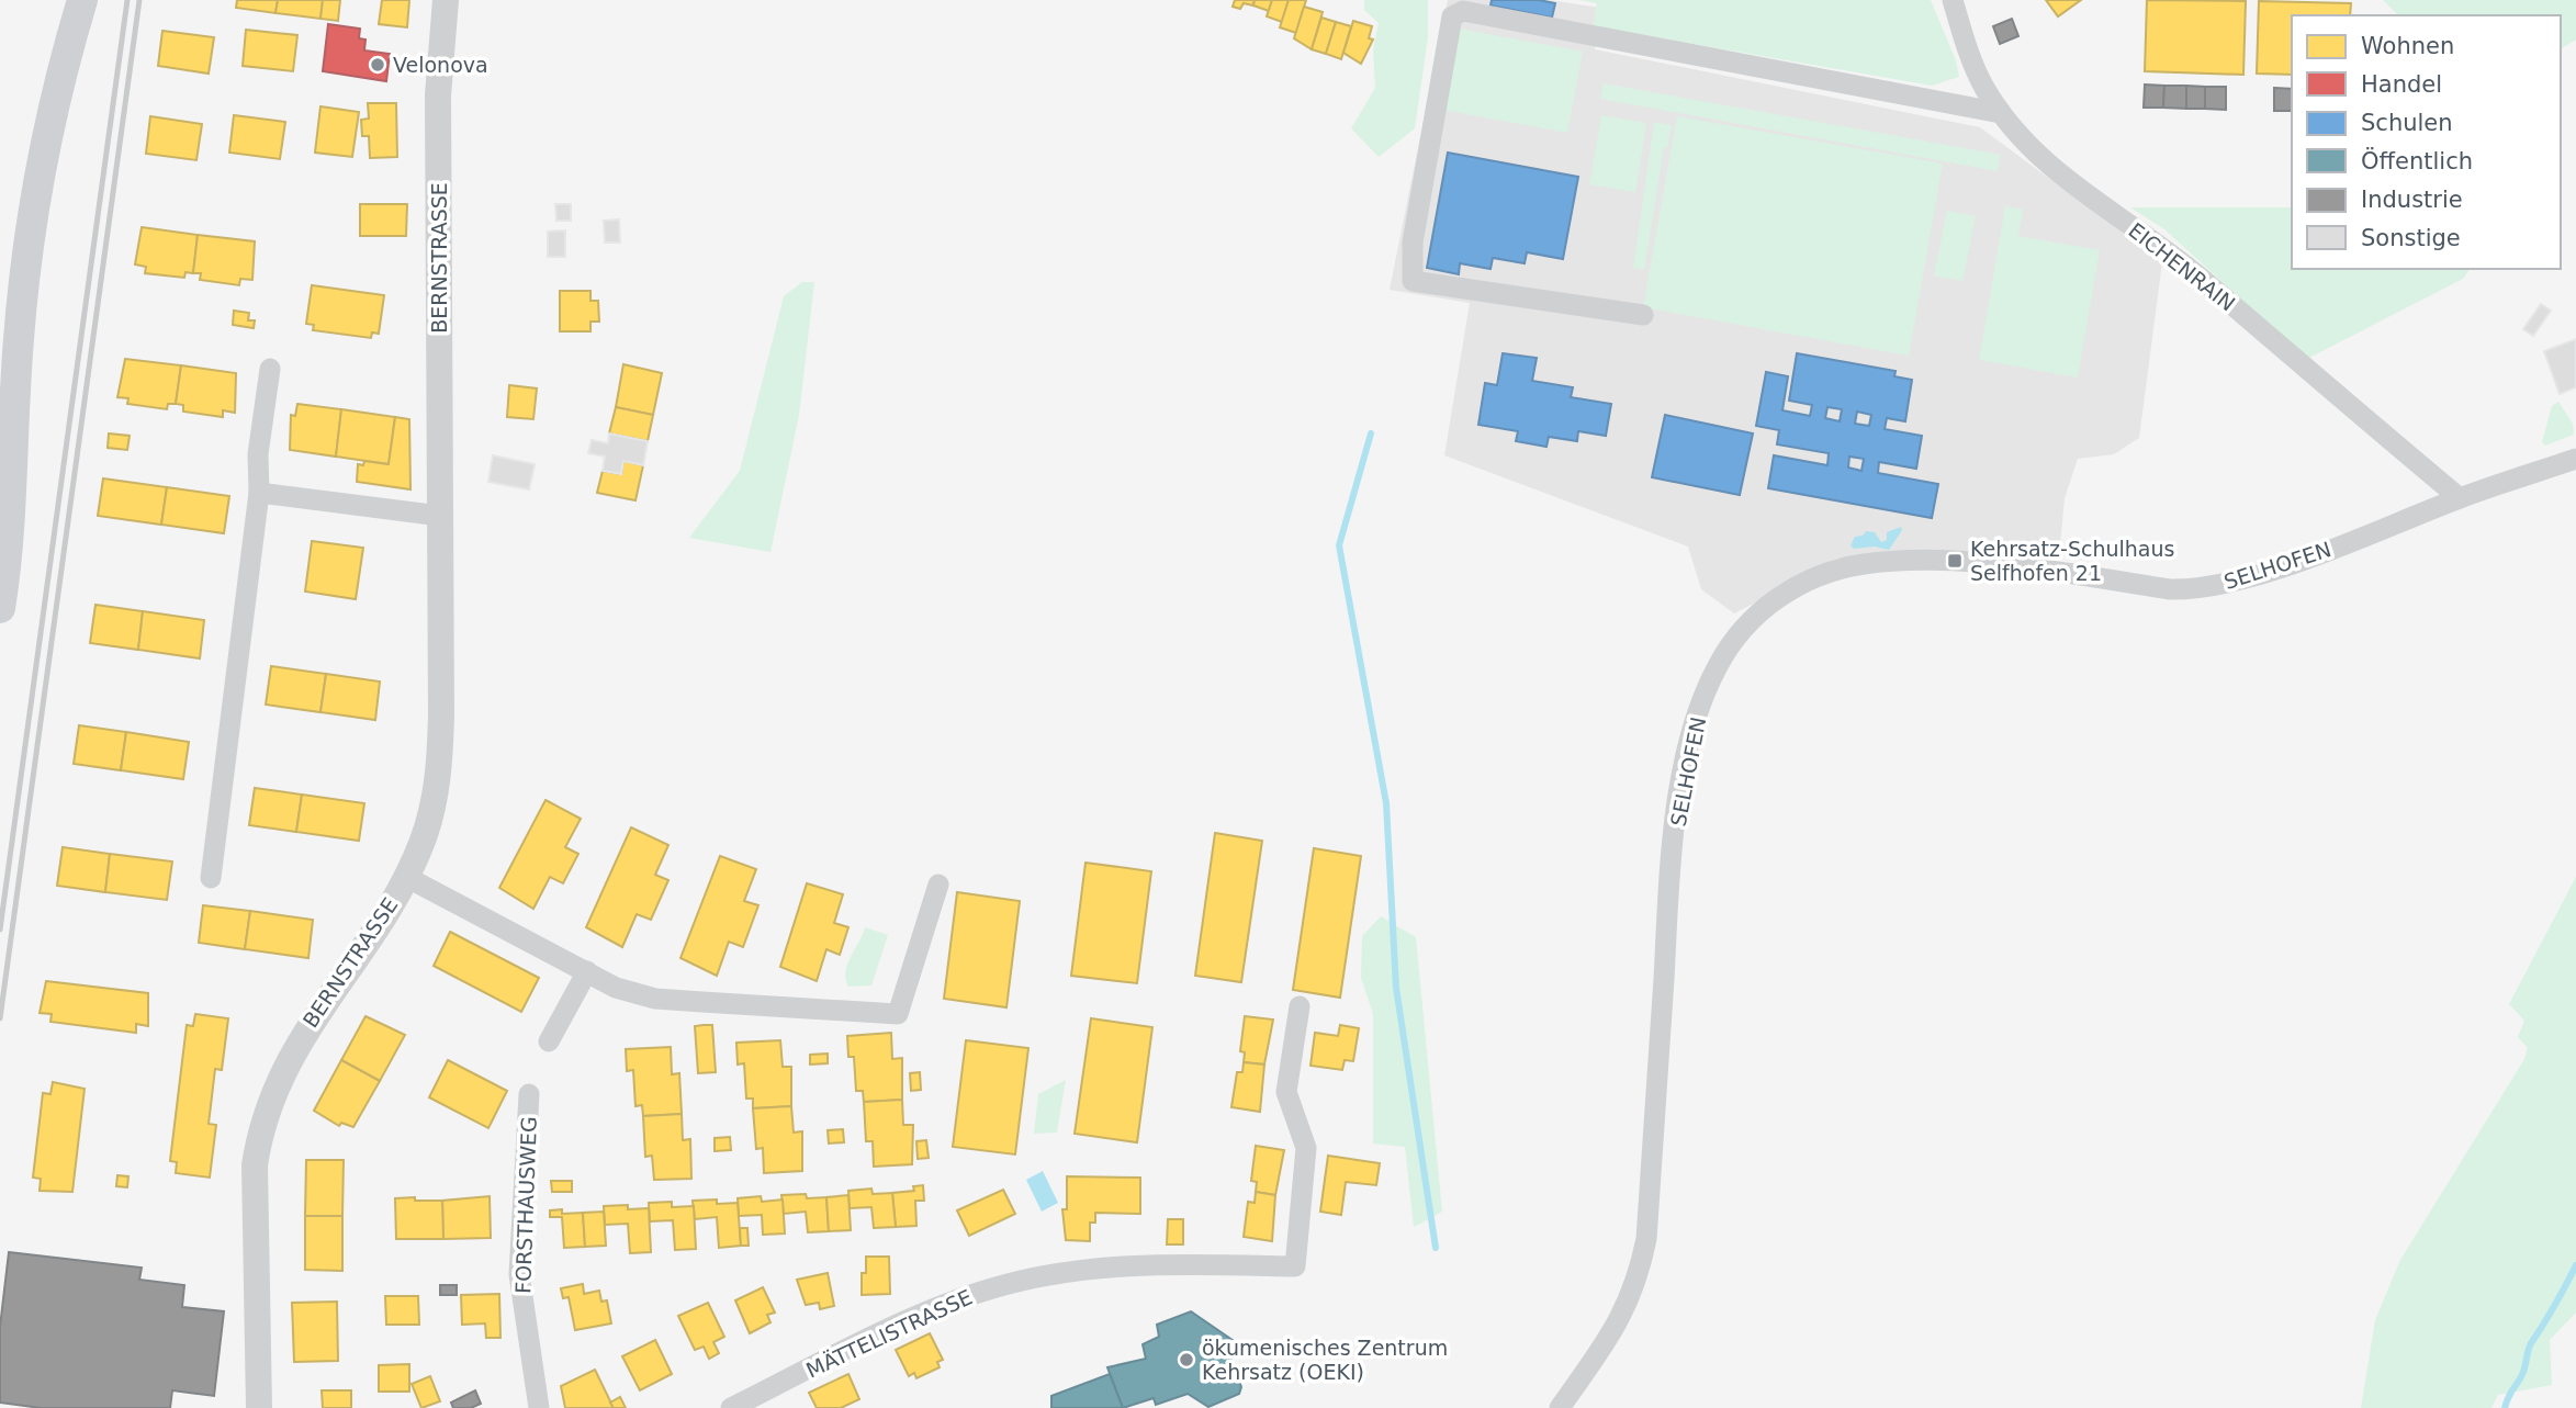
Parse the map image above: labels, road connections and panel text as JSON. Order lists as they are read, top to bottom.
{
  "streets": {
    "street": [
      "BERNSTRASSE",
      "EICHENRAIN",
      "SELHOFEN",
      "FORSTHAUSWEG",
      "MÄTTELISTRASSE"
    ]
  },
  "crossings": [
    ["EICHENRAIN", "SELHOFEN"]
  ],
  "places": {
    "other": ["Velonova", "ökumenisches Zentrum Kehrsatz (OEKI)"],
    "transit": ["Kehrsatz-Schulhaus Selfhofen 21"]
  },
  "legend": [
    "Wohnen",
    "Handel",
    "Schulen",
    "Öffentlich",
    "Industrie",
    "Sonstige"
  ]
}
